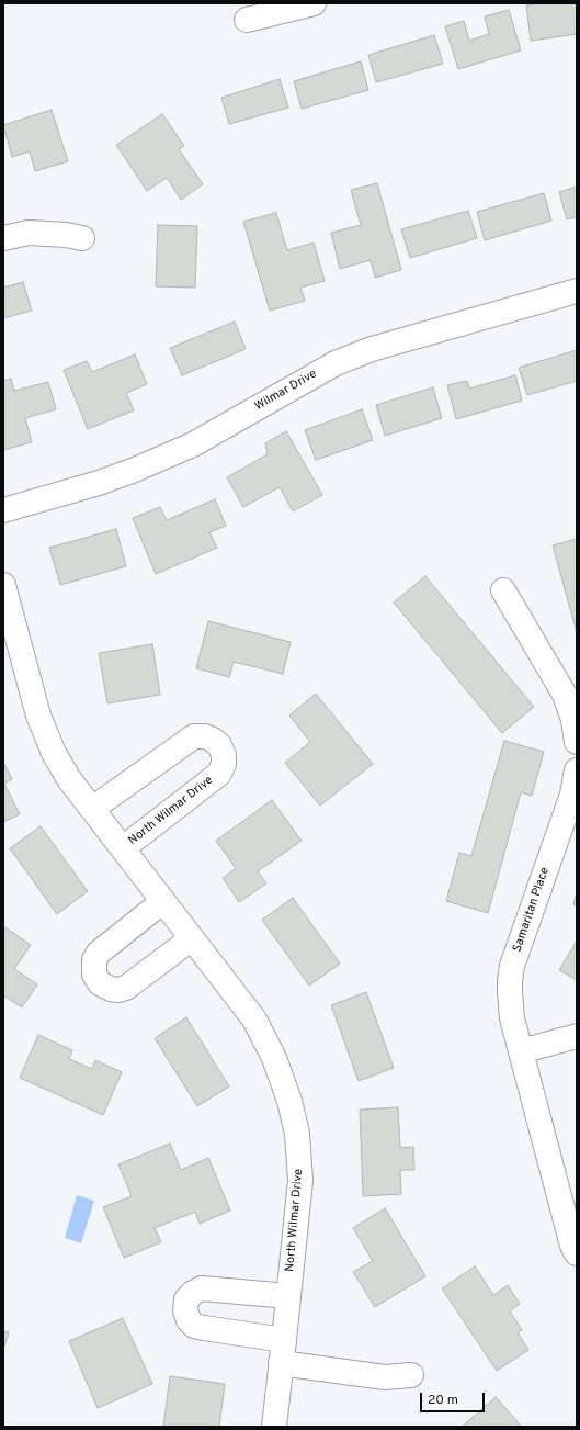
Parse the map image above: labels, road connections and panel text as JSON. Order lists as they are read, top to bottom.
{
  "streets": {
    "street": ["Wilmar Drive", "North Wilmar Drive", "Samaritan Place"]
  },
  "scale_bar": "20 m"
}
